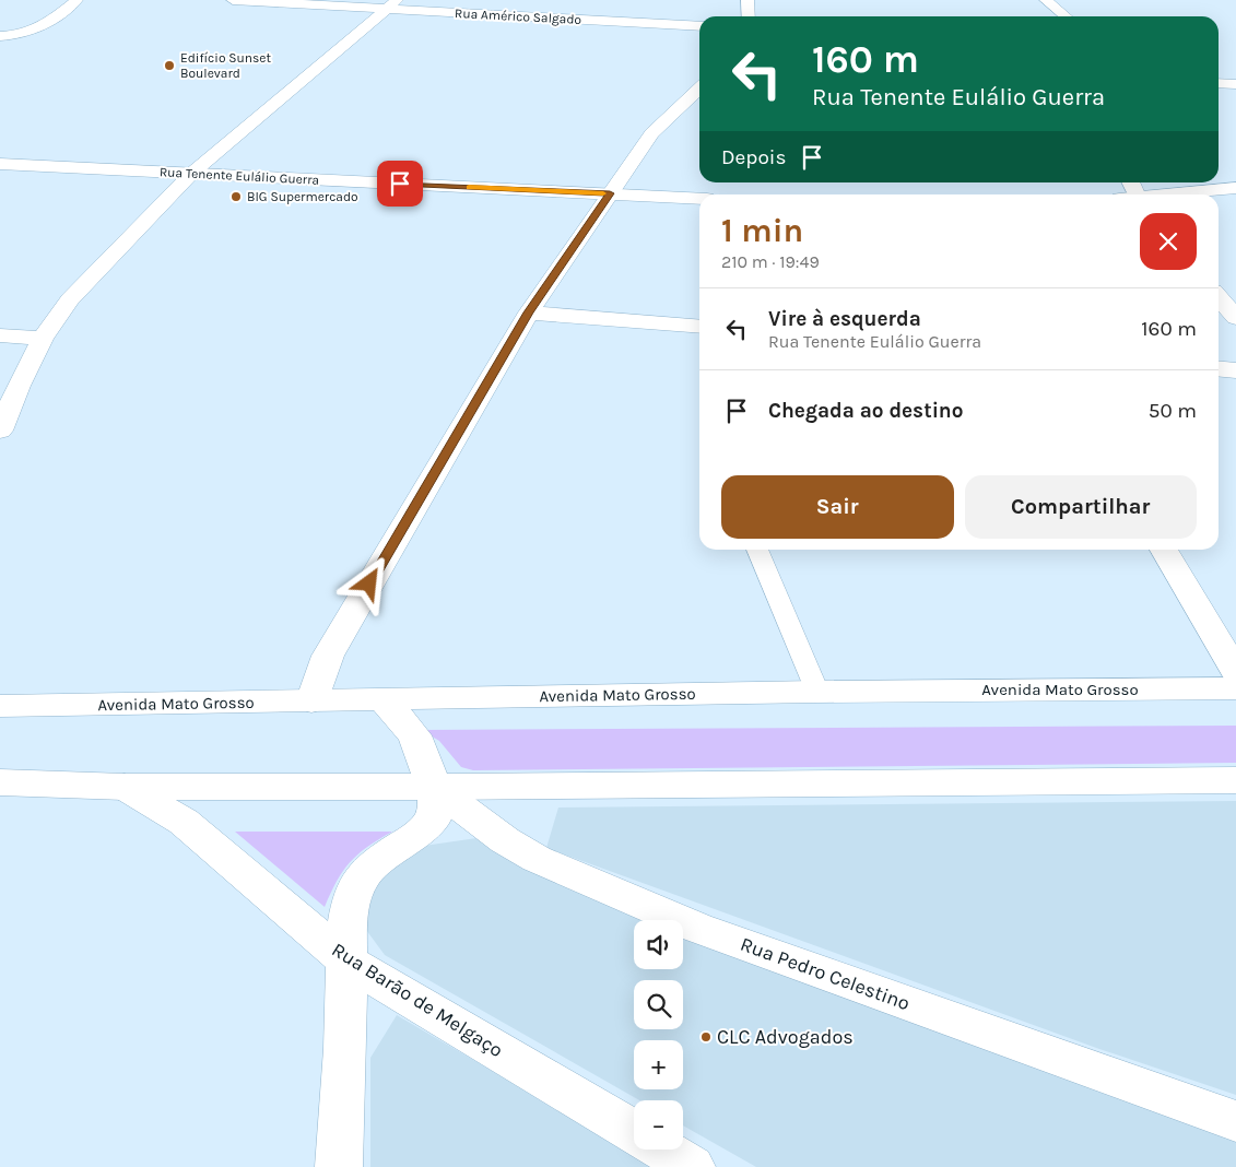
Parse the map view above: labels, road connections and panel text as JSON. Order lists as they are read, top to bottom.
{
  "streets": {
    "street": [
      "Rua Américo Salgado",
      "Rua Tenente Eulálio Guerra",
      "Avenida Mato Grosso",
      "Rua Pedro Celestino",
      "Rua Barão de Melgaço"
    ]
  },
  "places": ["Edifício Sunset Boulevard", "BIG Supermercado", "CLC Advogados"],
  "page": {
    "turn": ["160 m", "Rua Tenente Eulálio Guerra"],
    "then": "Depois",
    "heading": ["1 min", "210 m · 19:49"],
    "list": [
      {
        "name": "Vire à esquerda",
        "note": "Rua Tenente Eulálio Guerra",
        "value": "160 m"
      },
      {
        "name": "Chegada ao destino",
        "value": "50 m"
      }
    ],
    "buttons": ["Sair", "Compartilhar"],
    "map_buttons": ["+", "−"]
  }
}
